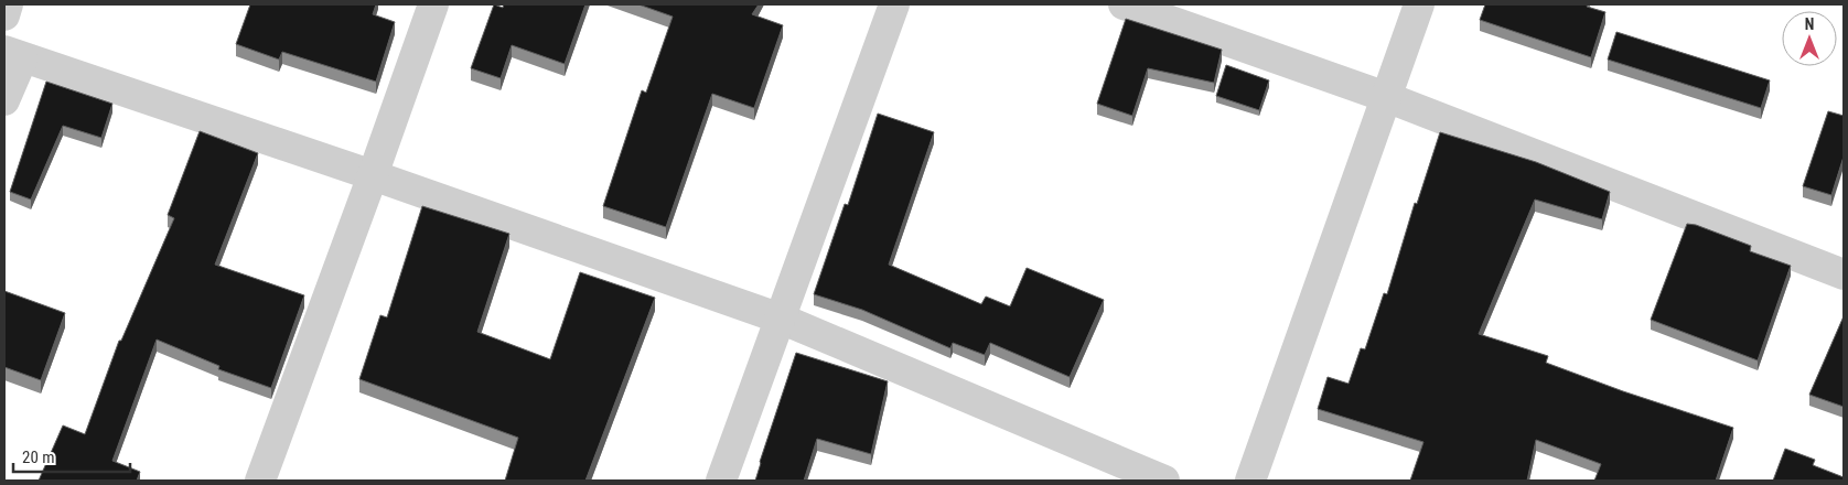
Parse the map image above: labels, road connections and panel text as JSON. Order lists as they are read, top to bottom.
{
  "scale_bar": "20 m",
  "north": "top"
}
